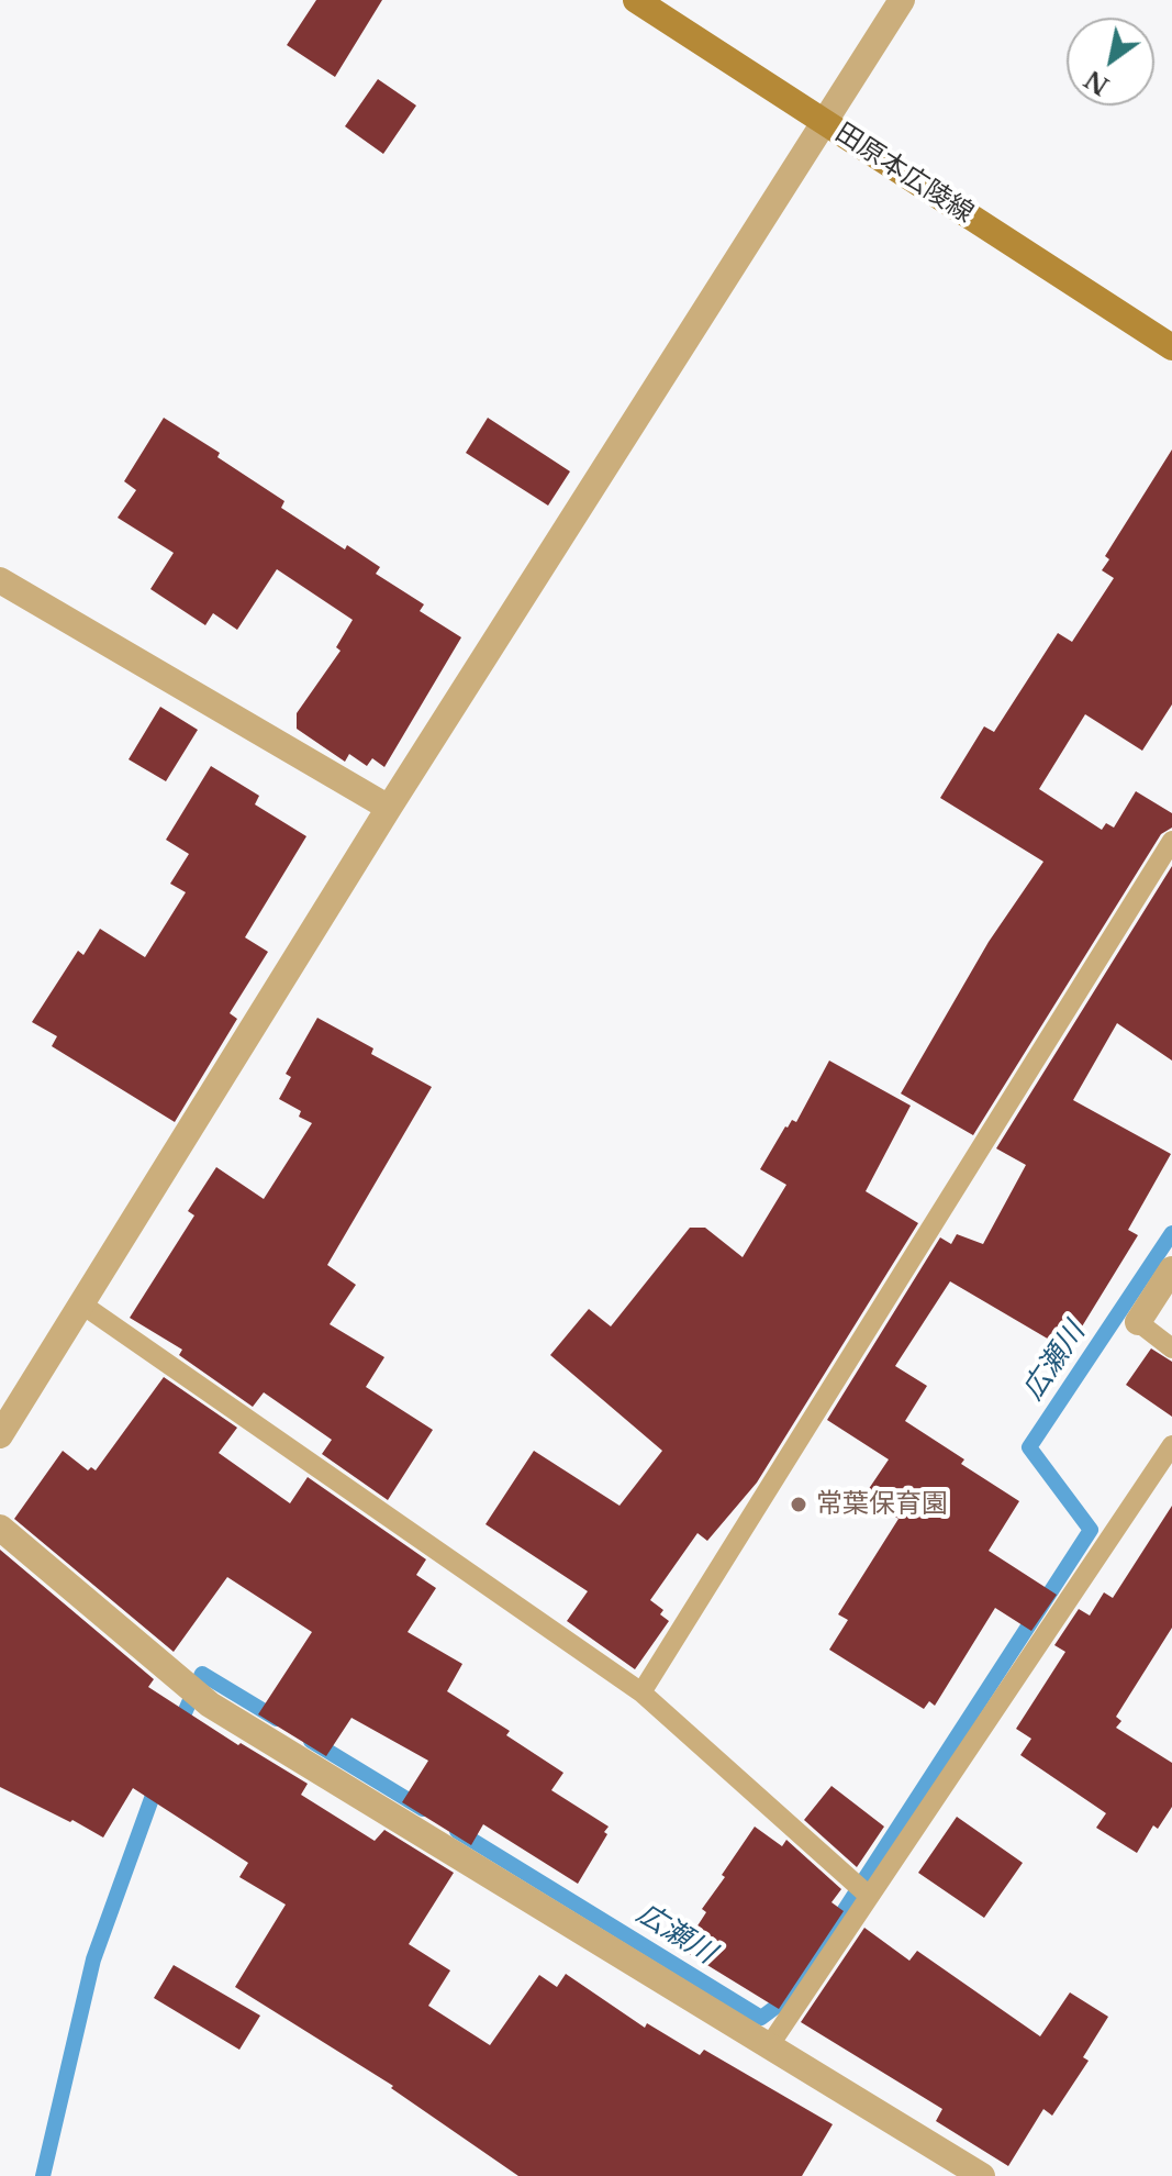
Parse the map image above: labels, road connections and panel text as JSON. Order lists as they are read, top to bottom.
{
  "streets": {
    "main road": ["田原本広陵線"]
  },
  "water": ["広瀬川"],
  "places": ["常葉保育園"],
  "north": "bottom left"
}
